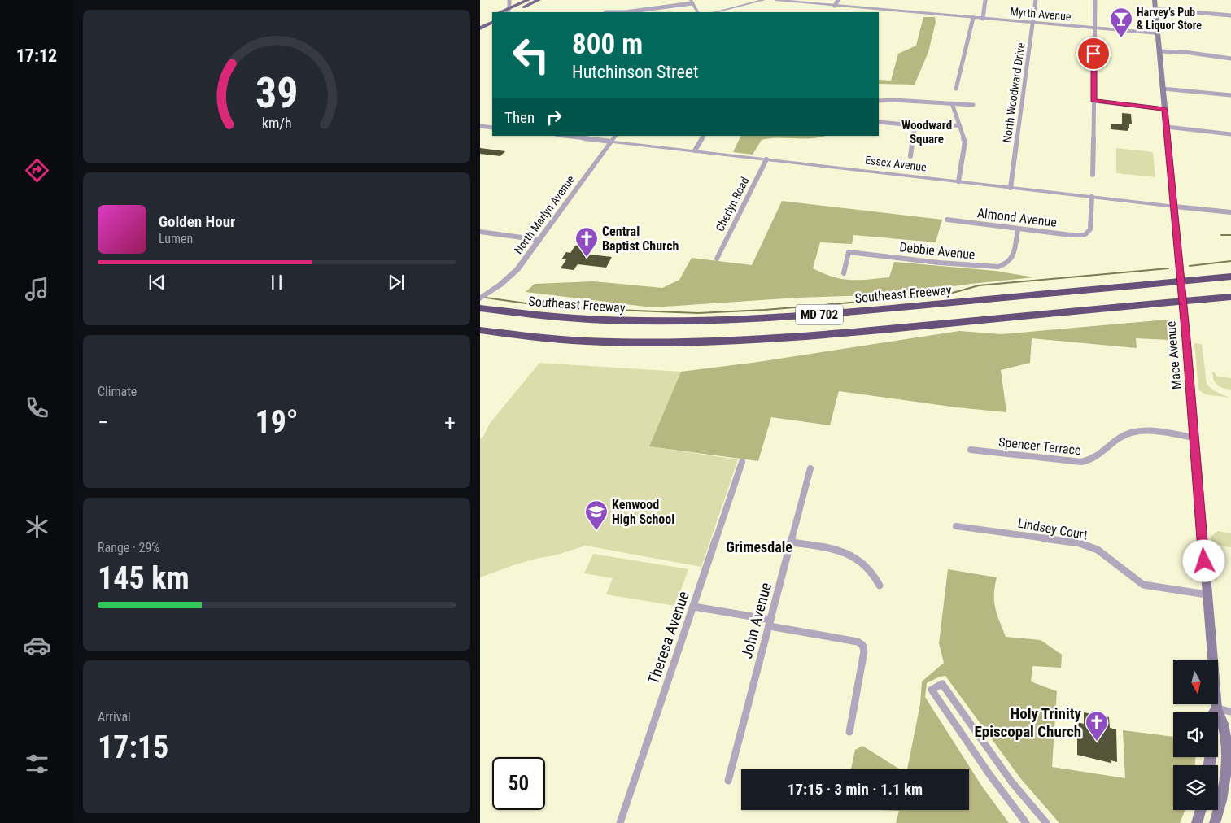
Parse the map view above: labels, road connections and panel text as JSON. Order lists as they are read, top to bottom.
{
  "streets": {
    "highway": ["Southeast Freeway", "MD 702"],
    "main road": ["Mace Avenue"],
    "street": [
      "Myrth Avenue",
      "North Woodward Drive",
      "Essex Avenue",
      "Cherlyn Road",
      "North Marlyn Avenue",
      "Almond Avenue",
      "Debbie Avenue",
      "Spencer Terrace",
      "Lindsey Court",
      "John Avenue",
      "Theresa Avenue"
    ]
  },
  "crossings": [
    ["Myrth Avenue", "North Woodward Drive"],
    ["Myrth Avenue", "Mace Avenue"],
    ["North Woodward Drive", "Essex Avenue"],
    ["Essex Avenue", "Cherlyn Road"],
    ["Essex Avenue", "North Marlyn Avenue"],
    ["Essex Avenue", "Almond Avenue"],
    ["Essex Avenue", "Mace Avenue"],
    ["Almond Avenue", "Debbie Avenue"],
    ["Mace Avenue", "Spencer Terrace"],
    ["Mace Avenue", "Lindsey Court"]
  ],
  "districts": ["Woodward Square", "Grimesdale"],
  "places": {
    "bar": ["Harvey’s Pub & Liquor Store"],
    "church": ["Central Baptist Church", "Holy Trinity Episcopal Church"],
    "school or university": ["Kenwood High School"]
  },
  "north": "bottom",
  "page": {
    "tabs": "17:12",
    "turn": ["800 m", "Hutchinson Street"],
    "then": "Then",
    "song": ["Golden Hour", "Lumen"],
    "tile": [
      "Climate",
      ["Range · 29%", "145 km"],
      ["Arrival", "17:15"]
    ],
    "heat": ["−", "19°", "+"],
    "limit": "50",
    "trip": "17:15 · 3 min · 1.1 km",
    "gauge": ["39", "km/h"]
  }
}
